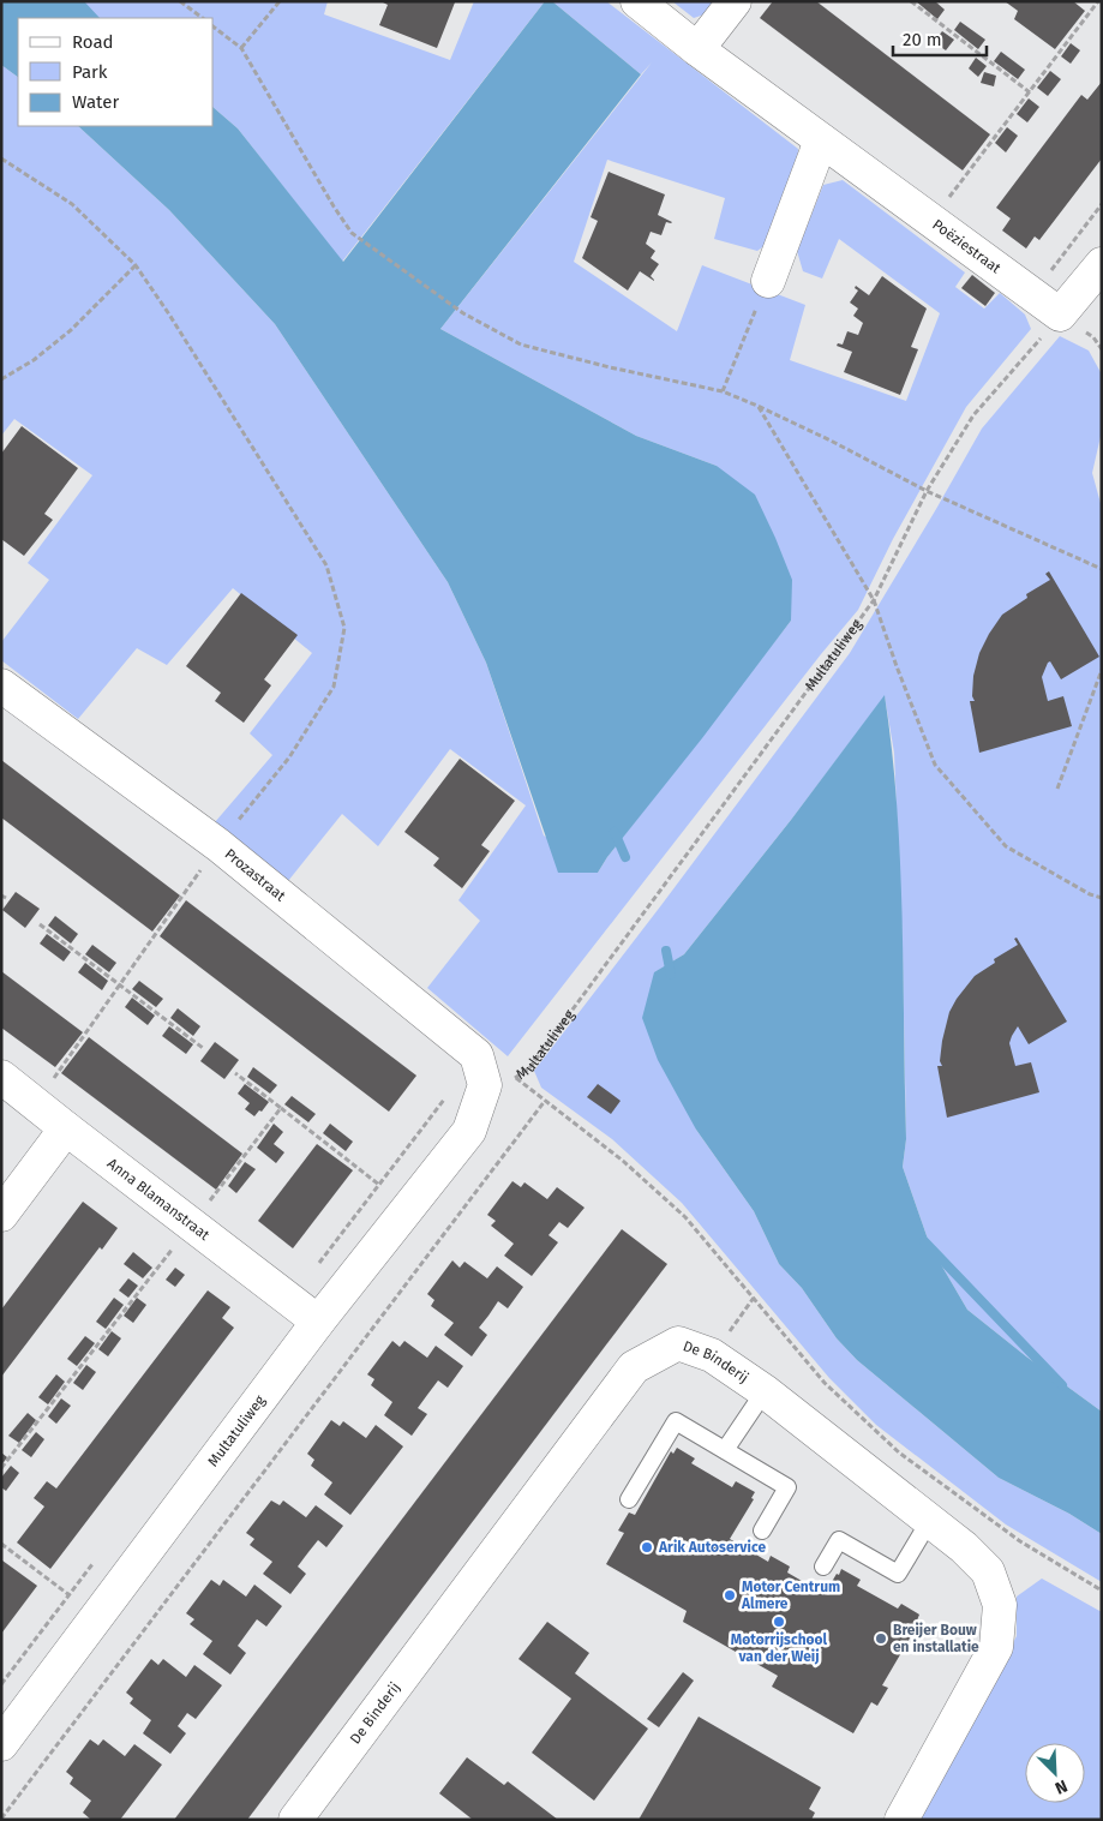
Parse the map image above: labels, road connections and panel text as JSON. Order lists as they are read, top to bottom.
{
  "streets": {
    "street": [
      "Poëziestraat",
      "Multatuliweg",
      "Prozastraat",
      "Anna Blamanstraat",
      "De Binderij"
    ]
  },
  "crossings": [
    ["Poëziestraat", "Multatuliweg"],
    ["Multatuliweg", "Prozastraat"],
    ["Multatuliweg", "Anna Blamanstraat"]
  ],
  "places": [
    "Arik Autoservice",
    "Motor Centrum Almere",
    "Motorrijschool van der Weij",
    "Breijer Bouw en installatie"
  ],
  "legend": ["Road", "Park", "Water"],
  "scale_bar": "20 m",
  "north": "bottom right"
}
